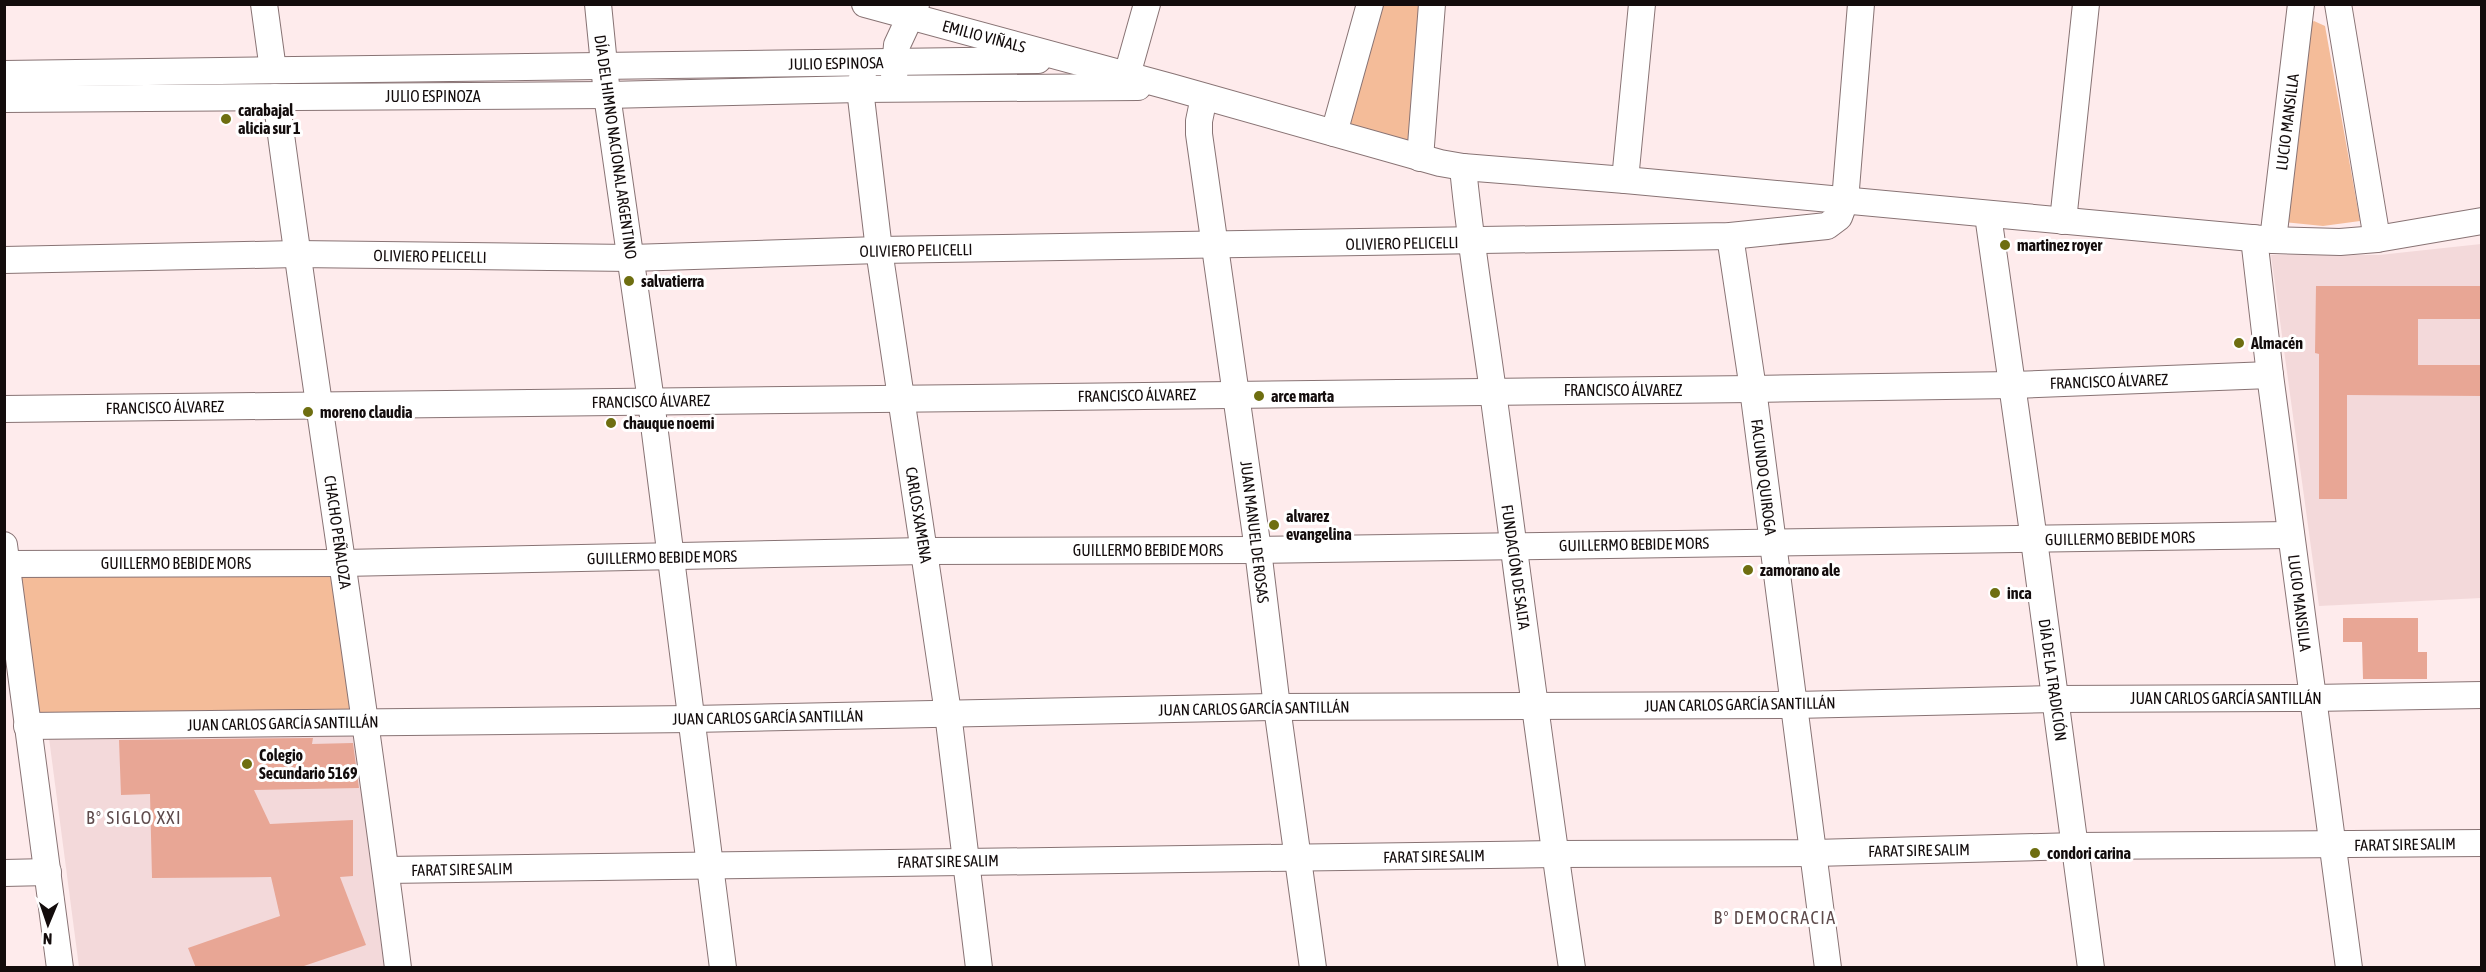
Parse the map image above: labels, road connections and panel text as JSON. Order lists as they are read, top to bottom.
{
  "streets": {
    "street": [
      "EMILIO VIÑALS",
      "JULIO ESPINOSA",
      "JULIO ESPINOZA",
      "LUCIO MANSILLA",
      "DÍA DEL HIMNO NACIONAL ARGENTINO",
      "OLIVIERO PELICELLI",
      "FRANCISCO ÁLVAREZ",
      "FACUNDO QUIROGA",
      "CARLOS XAMENA",
      "CHACHO PEÑALOZA",
      "JUAN MANUEL DE ROSAS",
      "GUILLERMO BEBIDE MORS",
      "FUNDACIÓN DE SALTA",
      "DÍA DE LA TRADICIÓN",
      "JUAN CARLOS GARCÍA SANTILLÁN",
      "FARAT SIRE SALIM"
    ]
  },
  "crossings": [
    ["EMILIO VIÑALS", "JULIO ESPINOSA"],
    ["JULIO ESPINOSA", "JULIO ESPINOZA"],
    ["JULIO ESPINOSA", "DÍA DEL HIMNO NACIONAL ARGENTINO"],
    ["JULIO ESPINOSA", "CARLOS XAMENA"],
    ["JULIO ESPINOZA", "DÍA DEL HIMNO NACIONAL ARGENTINO"],
    ["JULIO ESPINOZA", "CARLOS XAMENA"],
    ["JULIO ESPINOZA", "CHACHO PEÑALOZA"],
    ["LUCIO MANSILLA", "FRANCISCO ÁLVAREZ"],
    ["LUCIO MANSILLA", "GUILLERMO BEBIDE MORS"],
    ["LUCIO MANSILLA", "JUAN CARLOS GARCÍA SANTILLÁN"],
    ["LUCIO MANSILLA", "FARAT SIRE SALIM"],
    ["DÍA DEL HIMNO NACIONAL ARGENTINO", "OLIVIERO PELICELLI"],
    ["DÍA DEL HIMNO NACIONAL ARGENTINO", "FRANCISCO ÁLVAREZ"],
    ["DÍA DEL HIMNO NACIONAL ARGENTINO", "GUILLERMO BEBIDE MORS"],
    ["DÍA DEL HIMNO NACIONAL ARGENTINO", "JUAN CARLOS GARCÍA SANTILLÁN"],
    ["DÍA DEL HIMNO NACIONAL ARGENTINO", "FARAT SIRE SALIM"],
    ["OLIVIERO PELICELLI", "FACUNDO QUIROGA"],
    ["OLIVIERO PELICELLI", "CARLOS XAMENA"],
    ["OLIVIERO PELICELLI", "CHACHO PEÑALOZA"],
    ["OLIVIERO PELICELLI", "JUAN MANUEL DE ROSAS"],
    ["OLIVIERO PELICELLI", "FUNDACIÓN DE SALTA"],
    ["FRANCISCO ÁLVAREZ", "FACUNDO QUIROGA"],
    ["FRANCISCO ÁLVAREZ", "CARLOS XAMENA"],
    ["FRANCISCO ÁLVAREZ", "CHACHO PEÑALOZA"],
    ["FRANCISCO ÁLVAREZ", "JUAN MANUEL DE ROSAS"],
    ["FRANCISCO ÁLVAREZ", "FUNDACIÓN DE SALTA"],
    ["FRANCISCO ÁLVAREZ", "DÍA DE LA TRADICIÓN"],
    ["FACUNDO QUIROGA", "GUILLERMO BEBIDE MORS"],
    ["FACUNDO QUIROGA", "JUAN CARLOS GARCÍA SANTILLÁN"],
    ["FACUNDO QUIROGA", "FARAT SIRE SALIM"],
    ["CARLOS XAMENA", "GUILLERMO BEBIDE MORS"],
    ["CARLOS XAMENA", "JUAN CARLOS GARCÍA SANTILLÁN"],
    ["CARLOS XAMENA", "FARAT SIRE SALIM"],
    ["CHACHO PEÑALOZA", "GUILLERMO BEBIDE MORS"],
    ["CHACHO PEÑALOZA", "JUAN CARLOS GARCÍA SANTILLÁN"],
    ["CHACHO PEÑALOZA", "FARAT SIRE SALIM"],
    ["JUAN MANUEL DE ROSAS", "GUILLERMO BEBIDE MORS"],
    ["JUAN MANUEL DE ROSAS", "JUAN CARLOS GARCÍA SANTILLÁN"],
    ["JUAN MANUEL DE ROSAS", "FARAT SIRE SALIM"],
    ["GUILLERMO BEBIDE MORS", "FUNDACIÓN DE SALTA"],
    ["GUILLERMO BEBIDE MORS", "DÍA DE LA TRADICIÓN"],
    ["FUNDACIÓN DE SALTA", "JUAN CARLOS GARCÍA SANTILLÁN"],
    ["FUNDACIÓN DE SALTA", "FARAT SIRE SALIM"],
    ["DÍA DE LA TRADICIÓN", "JUAN CARLOS GARCÍA SANTILLÁN"],
    ["DÍA DE LA TRADICIÓN", "FARAT SIRE SALIM"]
  ],
  "districts": ["B° SIGLO XXI", "B° DEMOCRACIA"],
  "places": [
    "carabajal alicia sur 1",
    "martinez royer",
    "salvatierra",
    "Almacén",
    "arce marta",
    "moreno claudia",
    "chauque noemi",
    "alvarez evangelina",
    "zamorano ale",
    "inca",
    "Colegio Secundario 5169",
    "condori carina"
  ],
  "north": "bottom"
}
